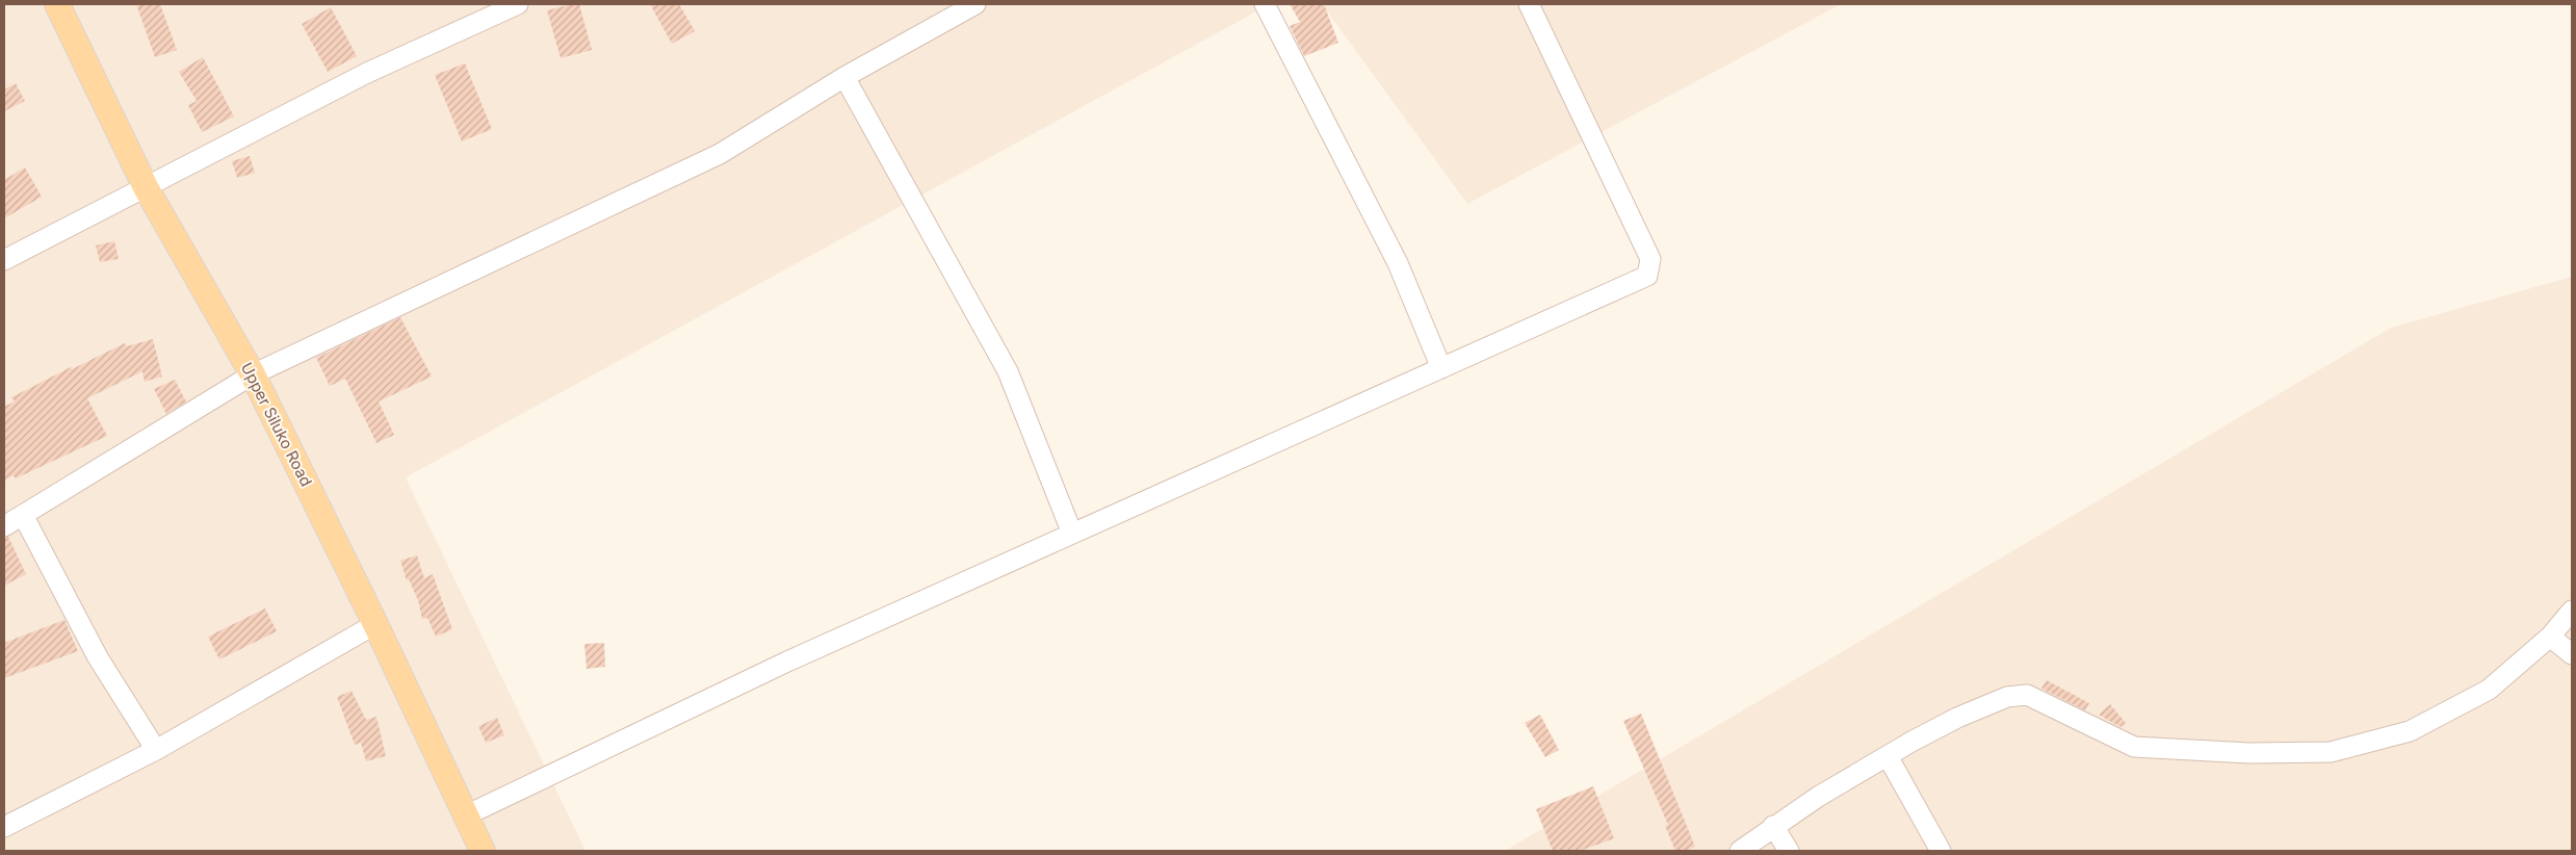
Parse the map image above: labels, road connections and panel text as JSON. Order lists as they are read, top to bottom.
{
  "streets": {
    "main road": ["Upper Siluko Road"]
  }
}
